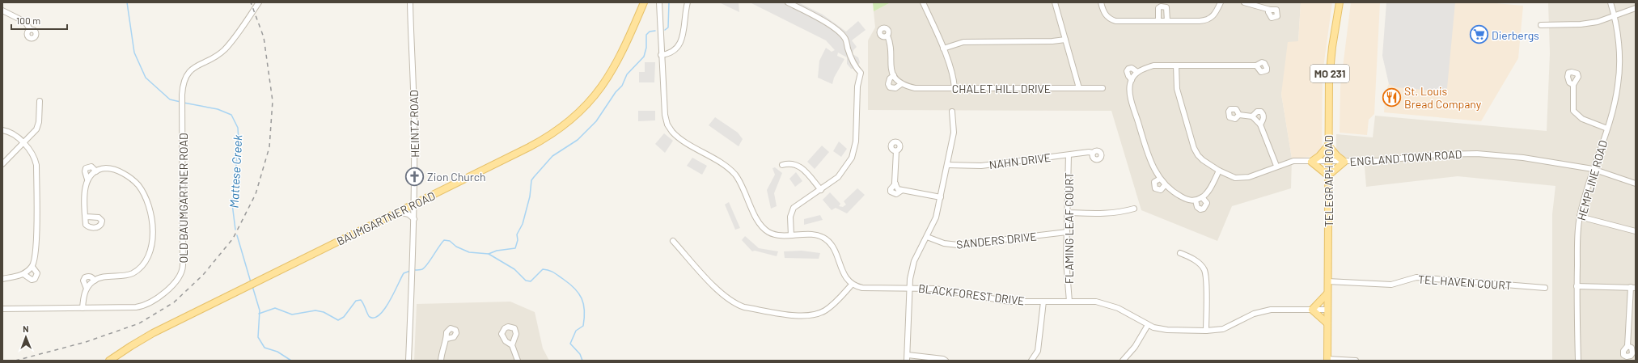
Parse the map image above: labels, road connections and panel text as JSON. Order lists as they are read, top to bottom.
{
  "streets": {
    "main road": ["MO 231", "TELEGRAPH ROAD", "BAUMGARTNER ROAD"],
    "street": [
      "CHALET HILL DRIVE",
      "HEINTZ ROAD",
      "ENGLAND TOWN ROAD",
      "NAHN DRIVE",
      "HEMPLINE ROAD",
      "OLD BAUMGARTNER ROAD",
      "FLAMING LEAF COURT",
      "SANDERS DRIVE",
      "TEL HAVEN COURT",
      "BLACKFOREST DRIVE"
    ]
  },
  "crossings": [
    ["HEINTZ ROAD", "BAUMGARTNER ROAD"],
    ["ENGLAND TOWN ROAD", "HEMPLINE ROAD"],
    ["ENGLAND TOWN ROAD", "TELEGRAPH ROAD"],
    ["NAHN DRIVE", "FLAMING LEAF COURT"],
    ["TELEGRAPH ROAD", "TEL HAVEN COURT"],
    ["TELEGRAPH ROAD", "BLACKFOREST DRIVE"],
    ["FLAMING LEAF COURT", "SANDERS DRIVE"],
    ["FLAMING LEAF COURT", "BLACKFOREST DRIVE"]
  ],
  "water": ["Mattese Creek"],
  "places": {
    "supermarket": ["Dierbergs"],
    "restaurant": ["St. Louis Bread Company"],
    "church": ["Zion Church"]
  },
  "scale_bar": "100 m",
  "north": "top"
}
